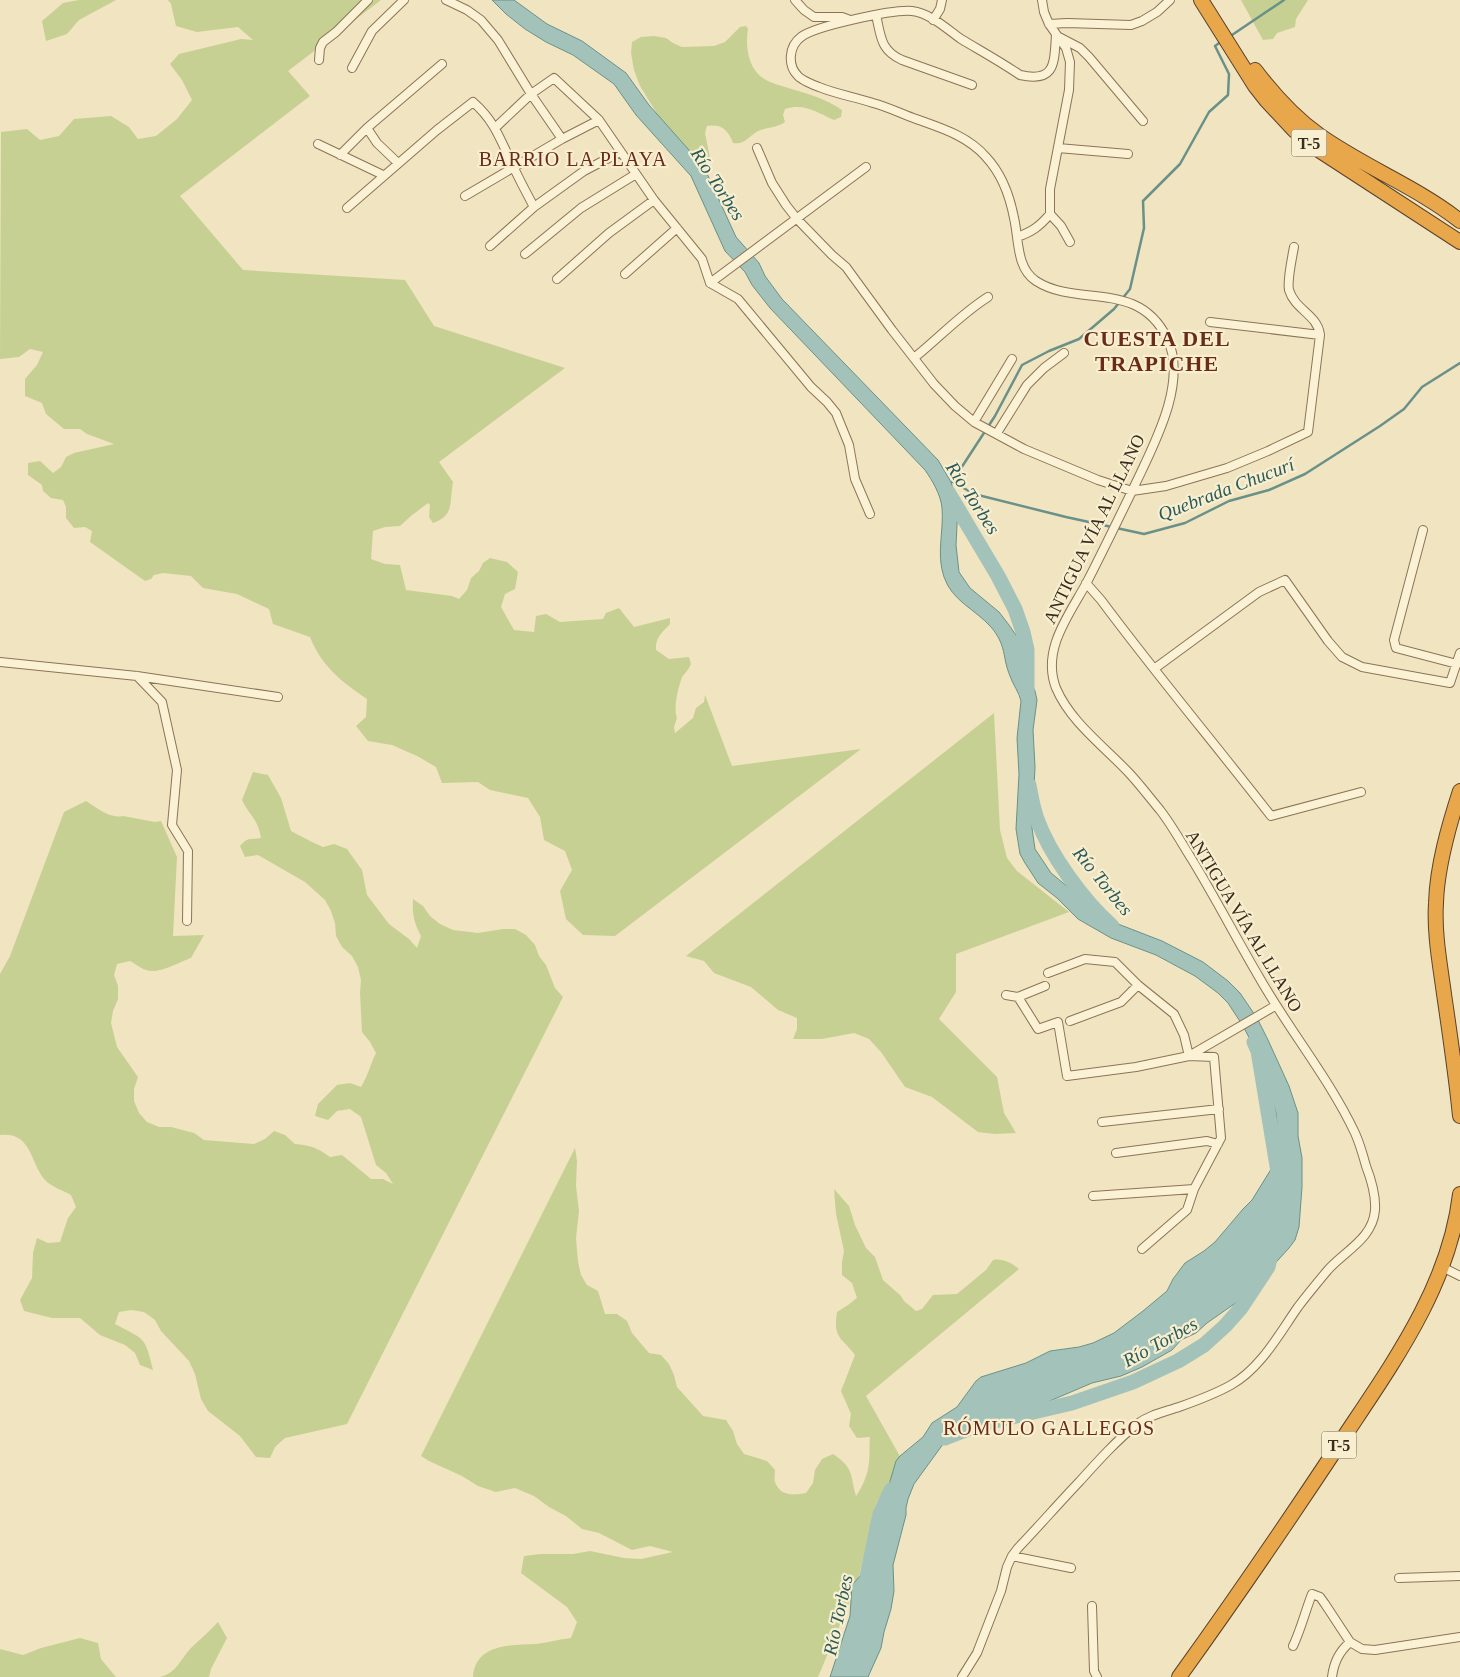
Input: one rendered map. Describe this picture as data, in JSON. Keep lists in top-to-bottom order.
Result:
{
  "streets": {
    "highway": ["T-5"],
    "street": ["ANTIGUA VÍA AL LLANO"]
  },
  "districts": ["BARRIO LA PLAYA", "CUESTA DEL TRAPICHE", "RÓMULO GALLEGOS"],
  "water": ["Río Torbes", "Quebrada Chucurí"]
}
